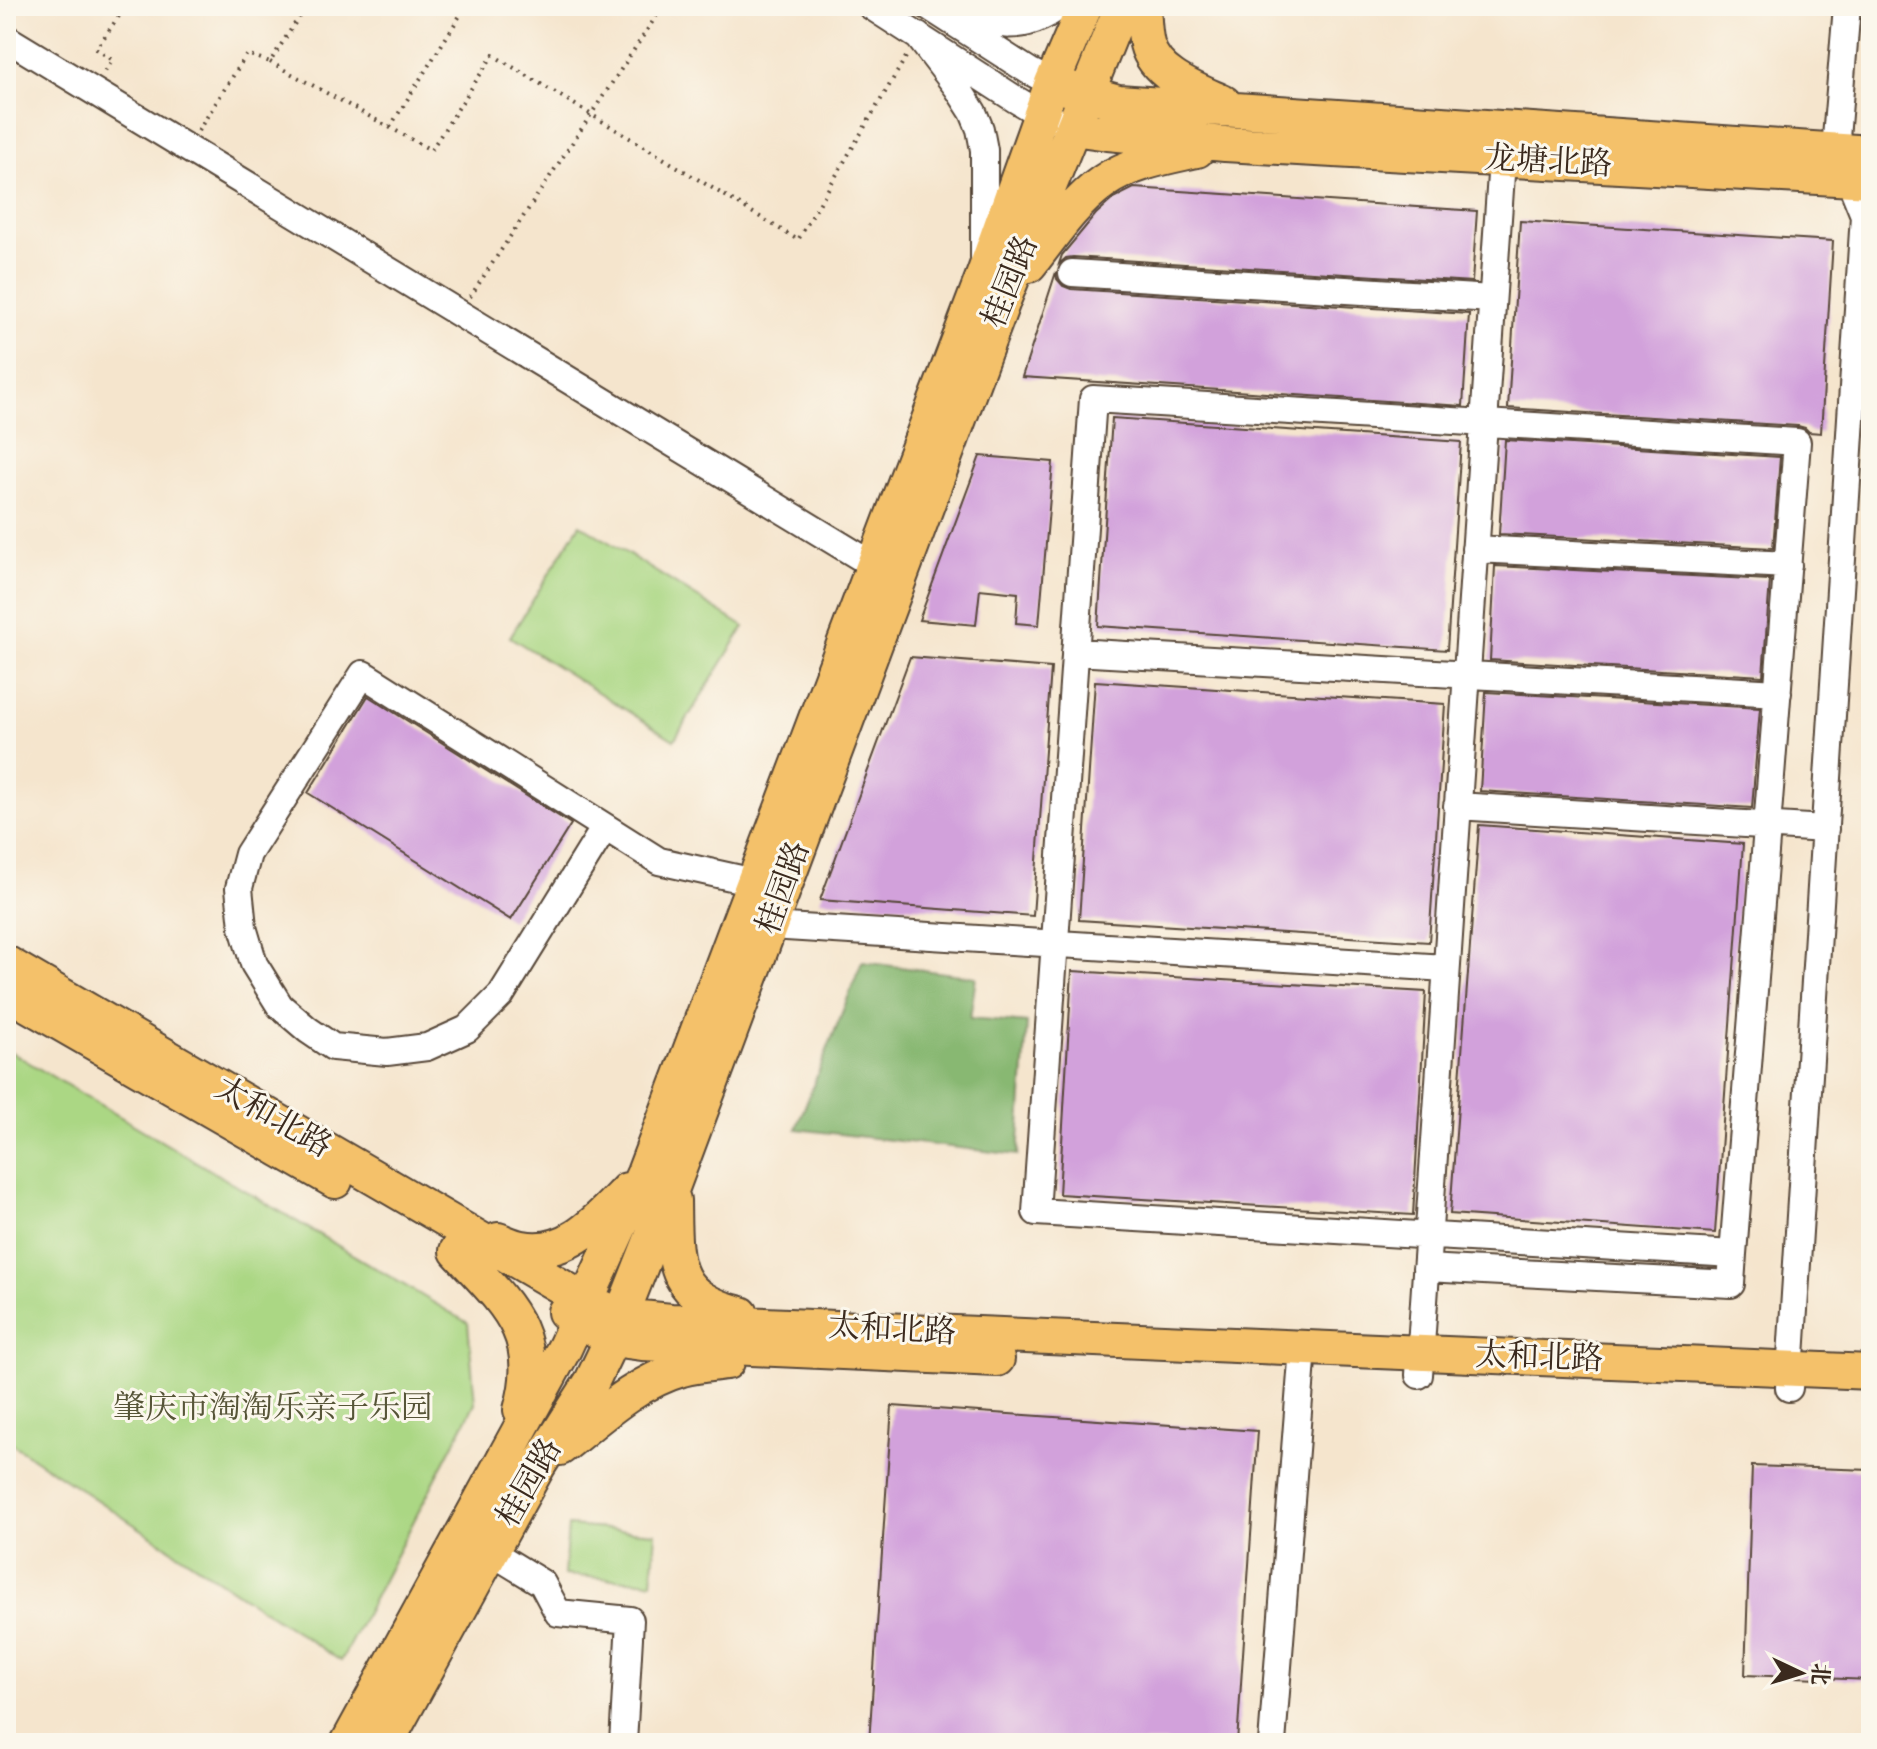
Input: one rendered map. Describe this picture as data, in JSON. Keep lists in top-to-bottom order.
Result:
{
  "streets": {
    "main road": ["龙塘北路", "桂园路", "太和北路"]
  },
  "crossings": [
    ["龙塘北路", "桂园路"],
    ["桂园路", "太和北路"]
  ],
  "parks": ["肇庆市淘淘乐亲子乐园"],
  "north": "right"
}
